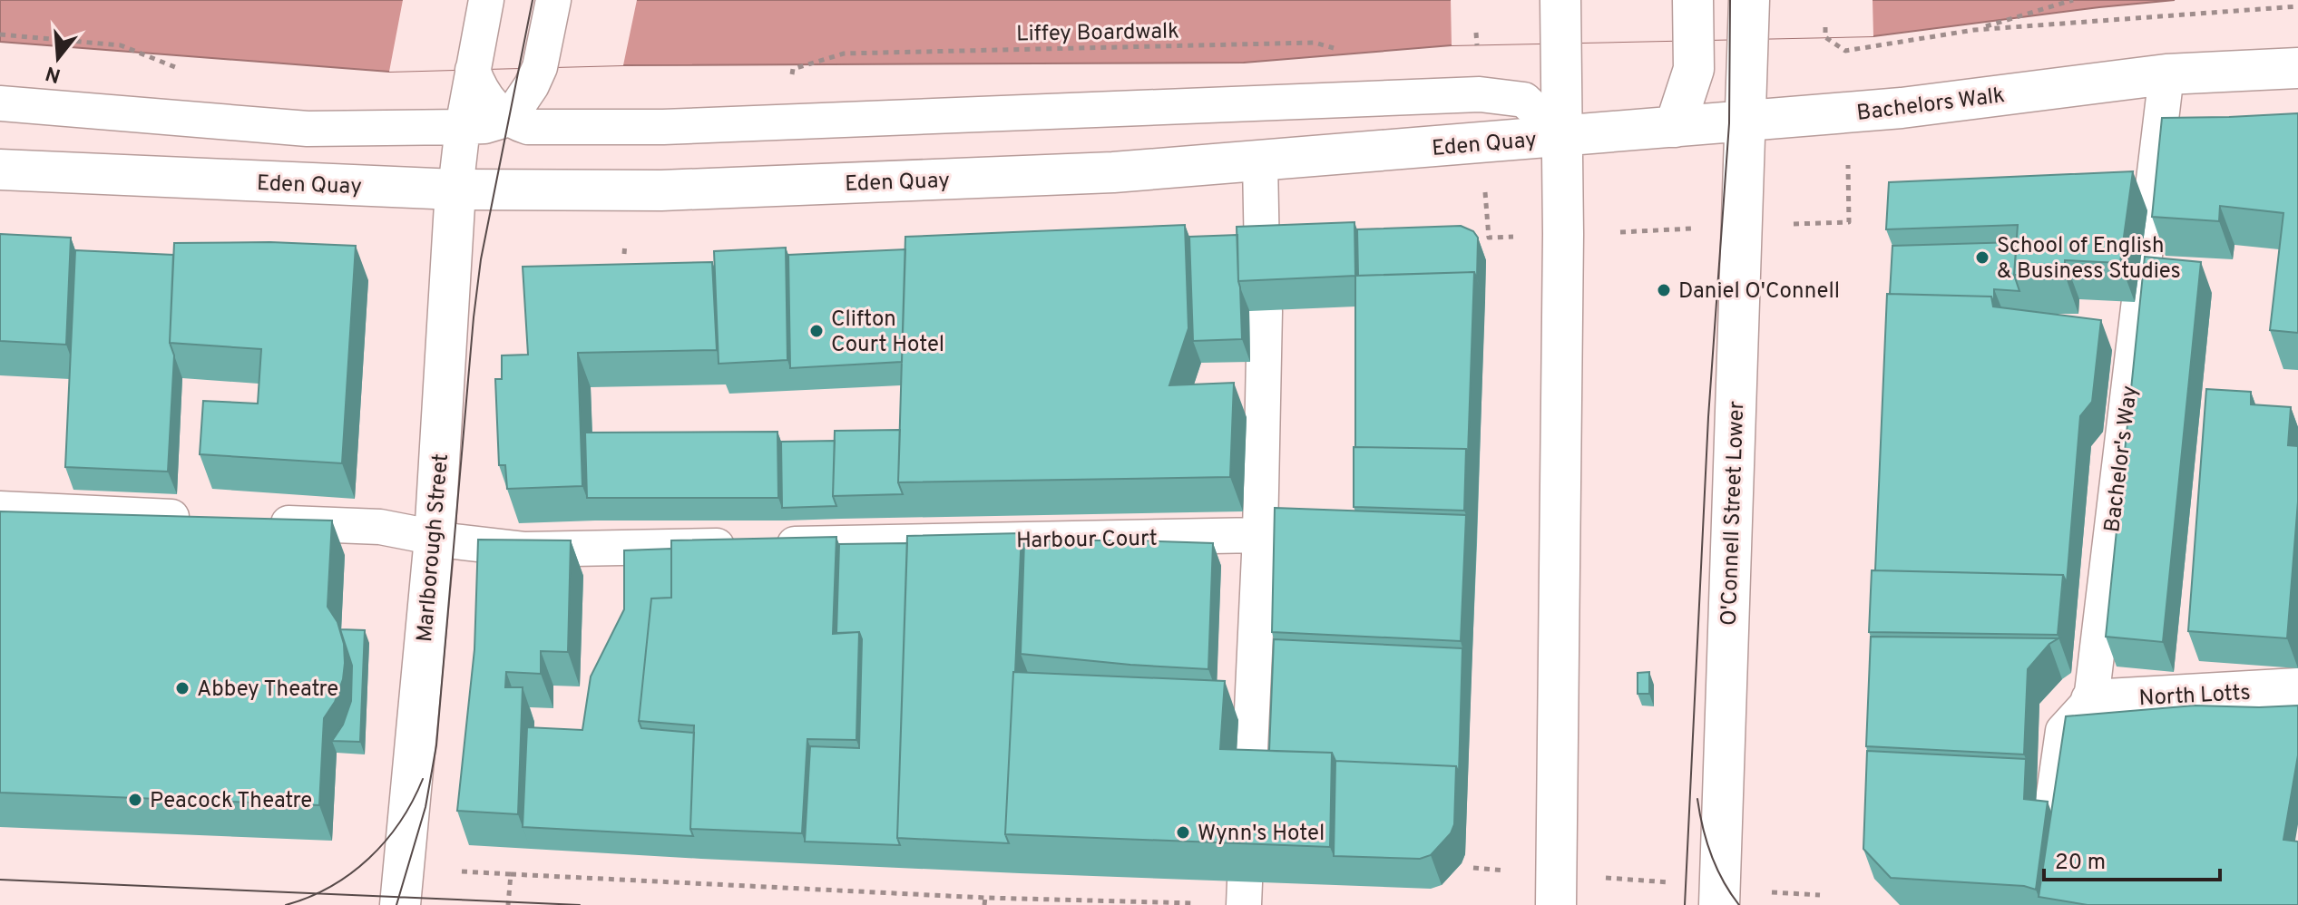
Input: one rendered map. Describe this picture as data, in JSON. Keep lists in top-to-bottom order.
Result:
{
  "streets": {
    "main road": [
      "Bachelors Walk",
      "Eden Quay",
      "O'Connell Street Lower",
      "Marlborough Street",
      "North Lotts"
    ],
    "lane": ["Bachelor's Way", "Harbour Court"],
    "path": ["Liffey Boardwalk"]
  },
  "crossings": [
    ["Bachelors Walk", "Eden Quay"],
    ["Bachelors Walk", "Bachelor's Way"],
    ["Bachelors Walk", "O'Connell Street Lower"],
    ["Eden Quay", "Marlborough Street"],
    ["Bachelor's Way", "North Lotts"],
    ["Harbour Court", "Marlborough Street"]
  ],
  "places": [
    "School of English & Business Studies",
    "Daniel O'Connell",
    "Clifton Court Hotel",
    "Abbey Theatre",
    "Peacock Theatre",
    "Wynn's Hotel"
  ],
  "scale_bar": "20 m",
  "north": "bottom"
}
